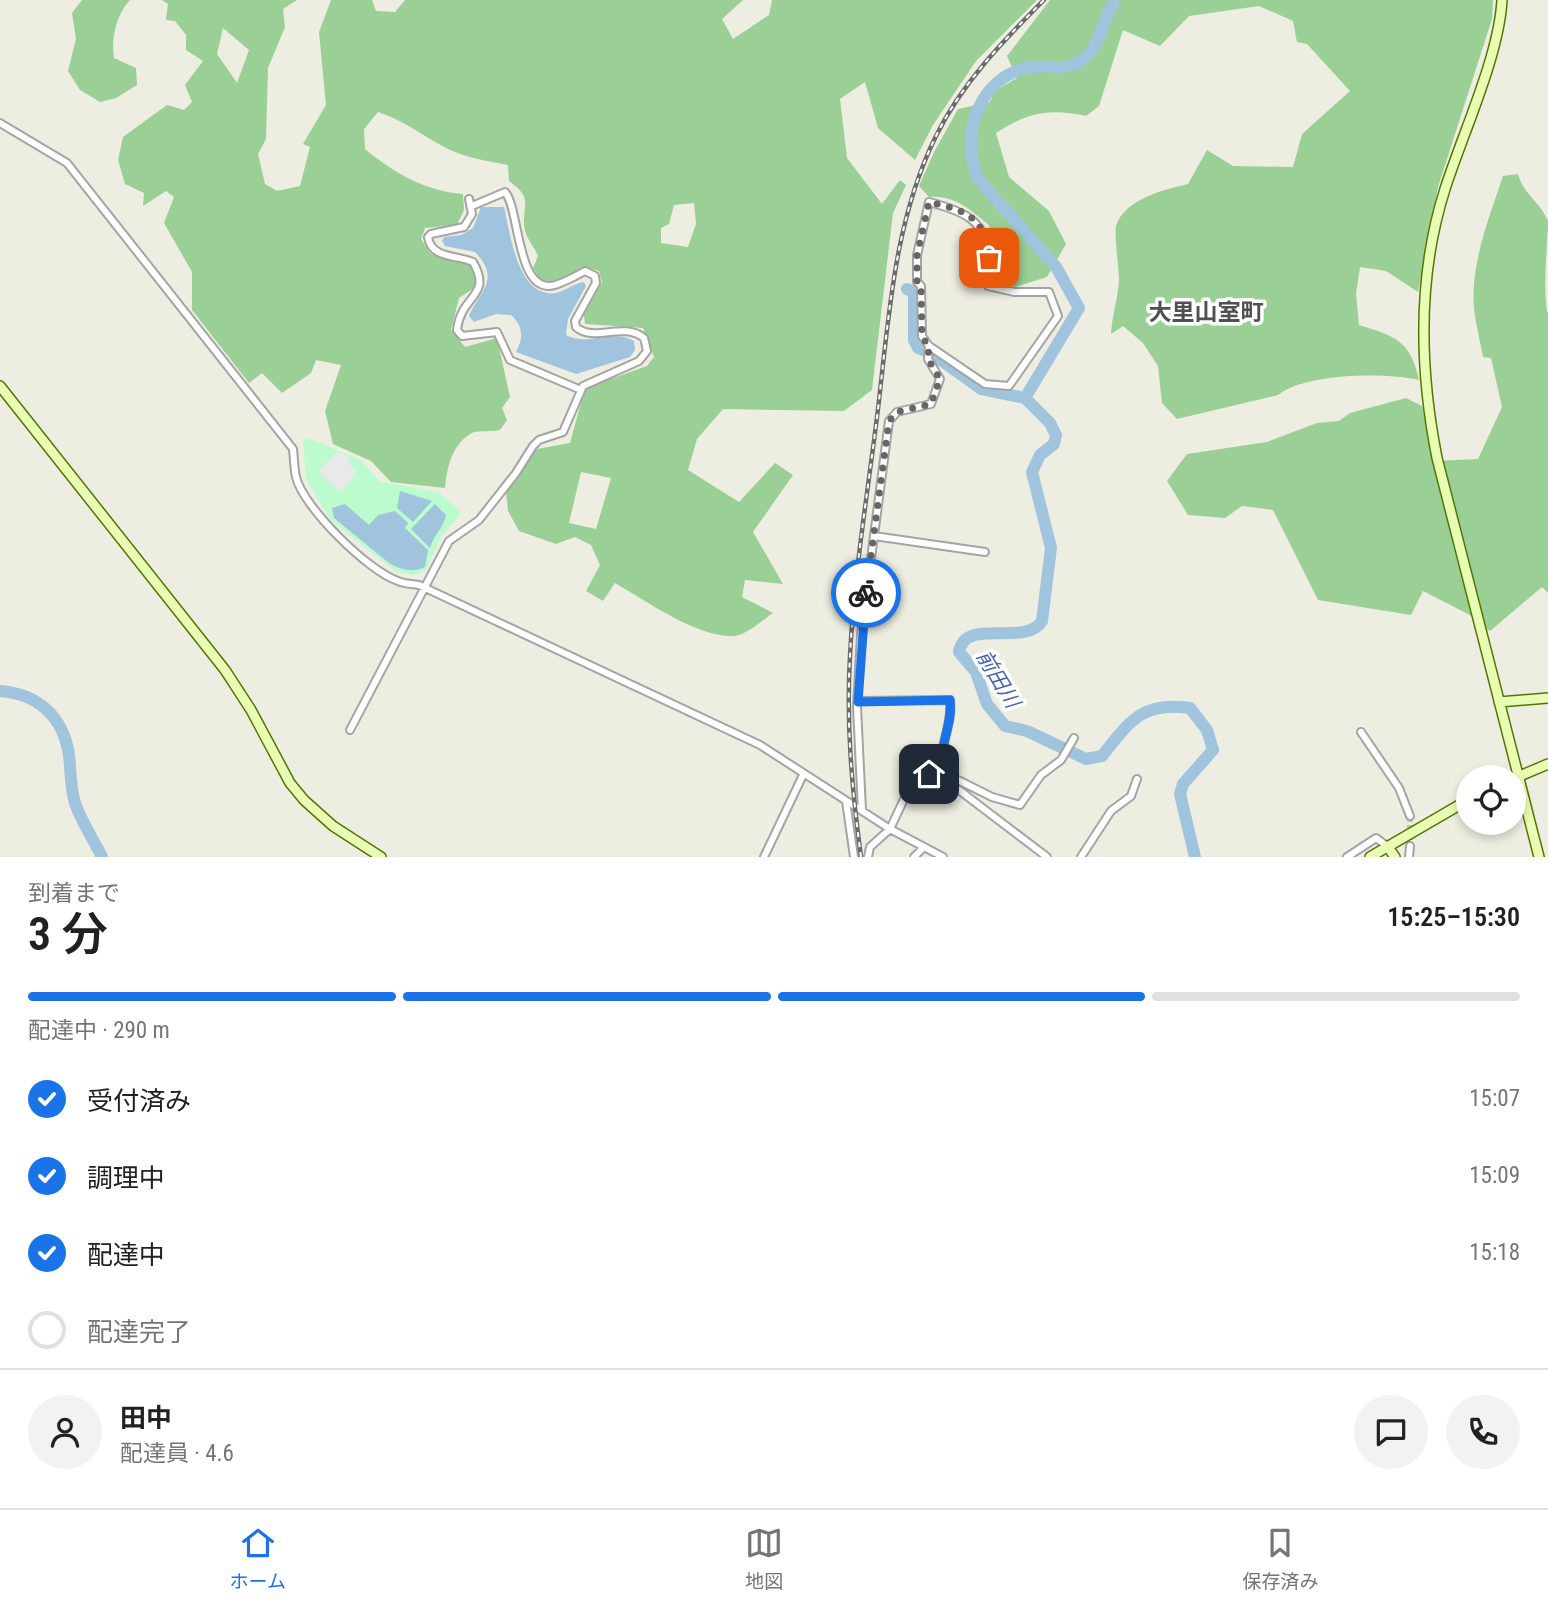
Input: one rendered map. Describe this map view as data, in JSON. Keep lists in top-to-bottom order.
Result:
{
  "districts": ["大里山室町"],
  "water": ["前田川"],
  "page": {
    "heading": ["3 分", "到着まで", "15:25–15:30"],
    "panel": ["田中", "配達員 · 4.6"],
    "bar": "配達中 · 290 m",
    "list": [
      ["受付済み", "15:07"],
      ["調理中", "15:09"],
      ["配達中", "15:18"],
      "配達完了"
    ],
    "tabs": ["ホーム", "地図", "保存済み"]
  }
}
